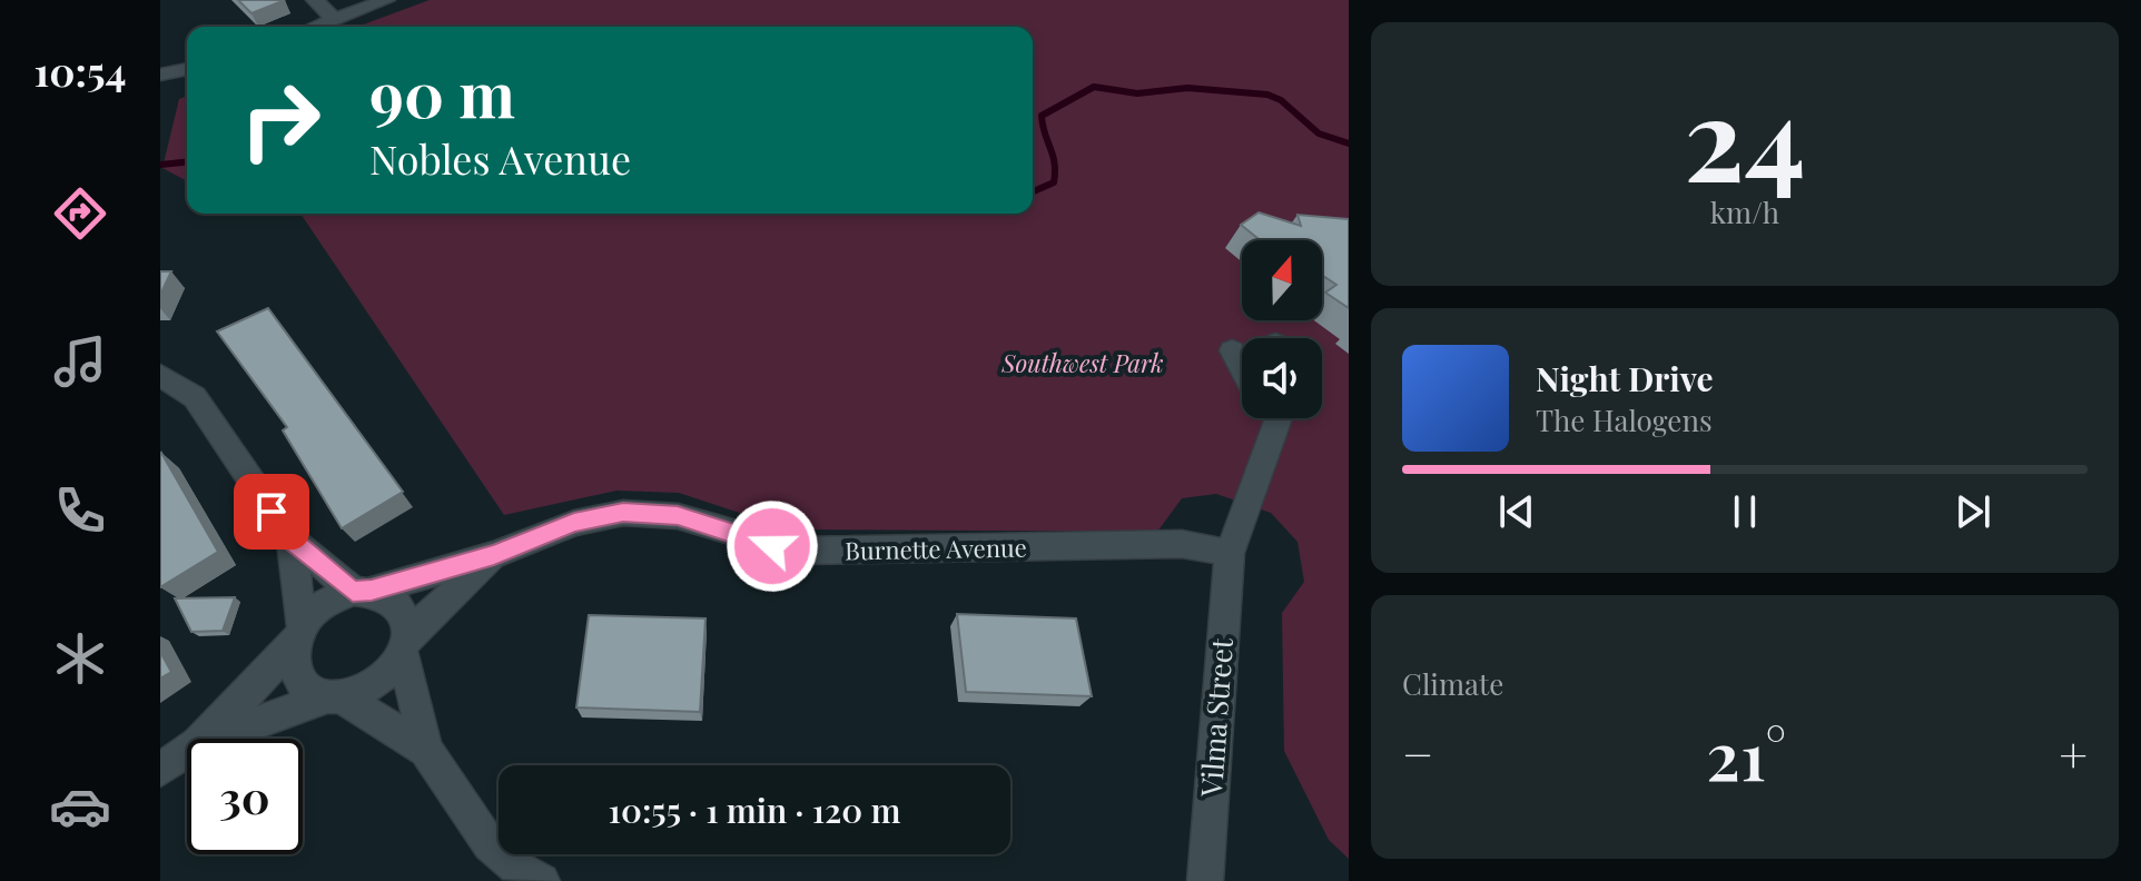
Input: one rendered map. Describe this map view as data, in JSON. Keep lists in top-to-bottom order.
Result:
{
  "streets": {
    "street": ["Burnette Avenue", "Vilma Street"]
  },
  "crossings": [
    ["Burnette Avenue", "Vilma Street"]
  ],
  "parks": ["Southwest Park"],
  "north": "top",
  "page": {
    "tabs": "10:54",
    "tile": [
      ["24", "km/h"],
      "Climate"
    ],
    "turn": ["90 m", "Nobles Avenue"],
    "song": ["Night Drive", "The Halogens"],
    "heat": ["−", "21°", "+"],
    "limit": "30",
    "trip": "10:55 · 1 min · 120 m"
  }
}
